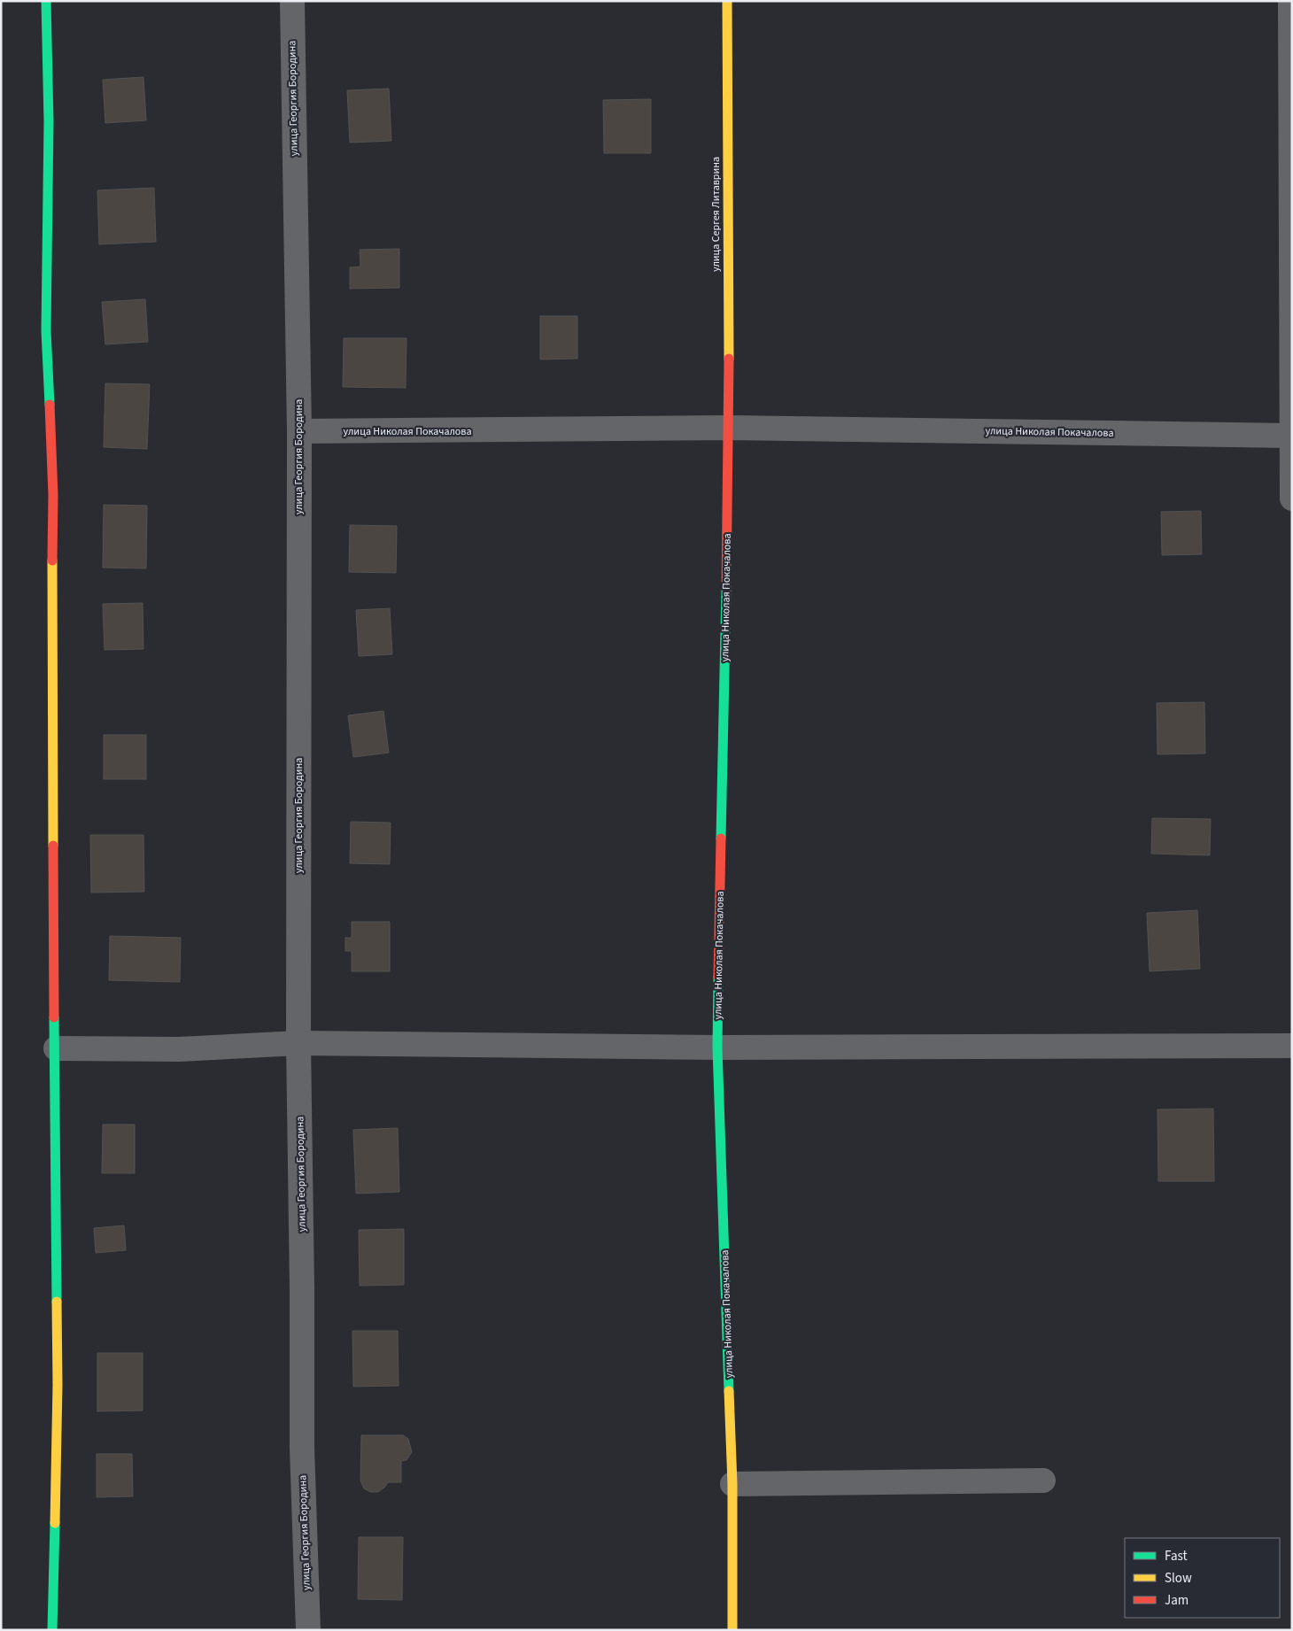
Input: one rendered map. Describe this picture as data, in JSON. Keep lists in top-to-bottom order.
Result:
{
  "streets": {
    "street": ["улица Георгия Бородина", "улица Сергея Литаврина", "улица Николая Покачалова"]
  },
  "crossings": [
    ["улица Георгия Бородина", "улица Николая Покачалова"],
    ["улица Сергея Литаврина", "улица Николая Покачалова"]
  ],
  "legend": ["Fast", "Slow", "Jam"]
}
